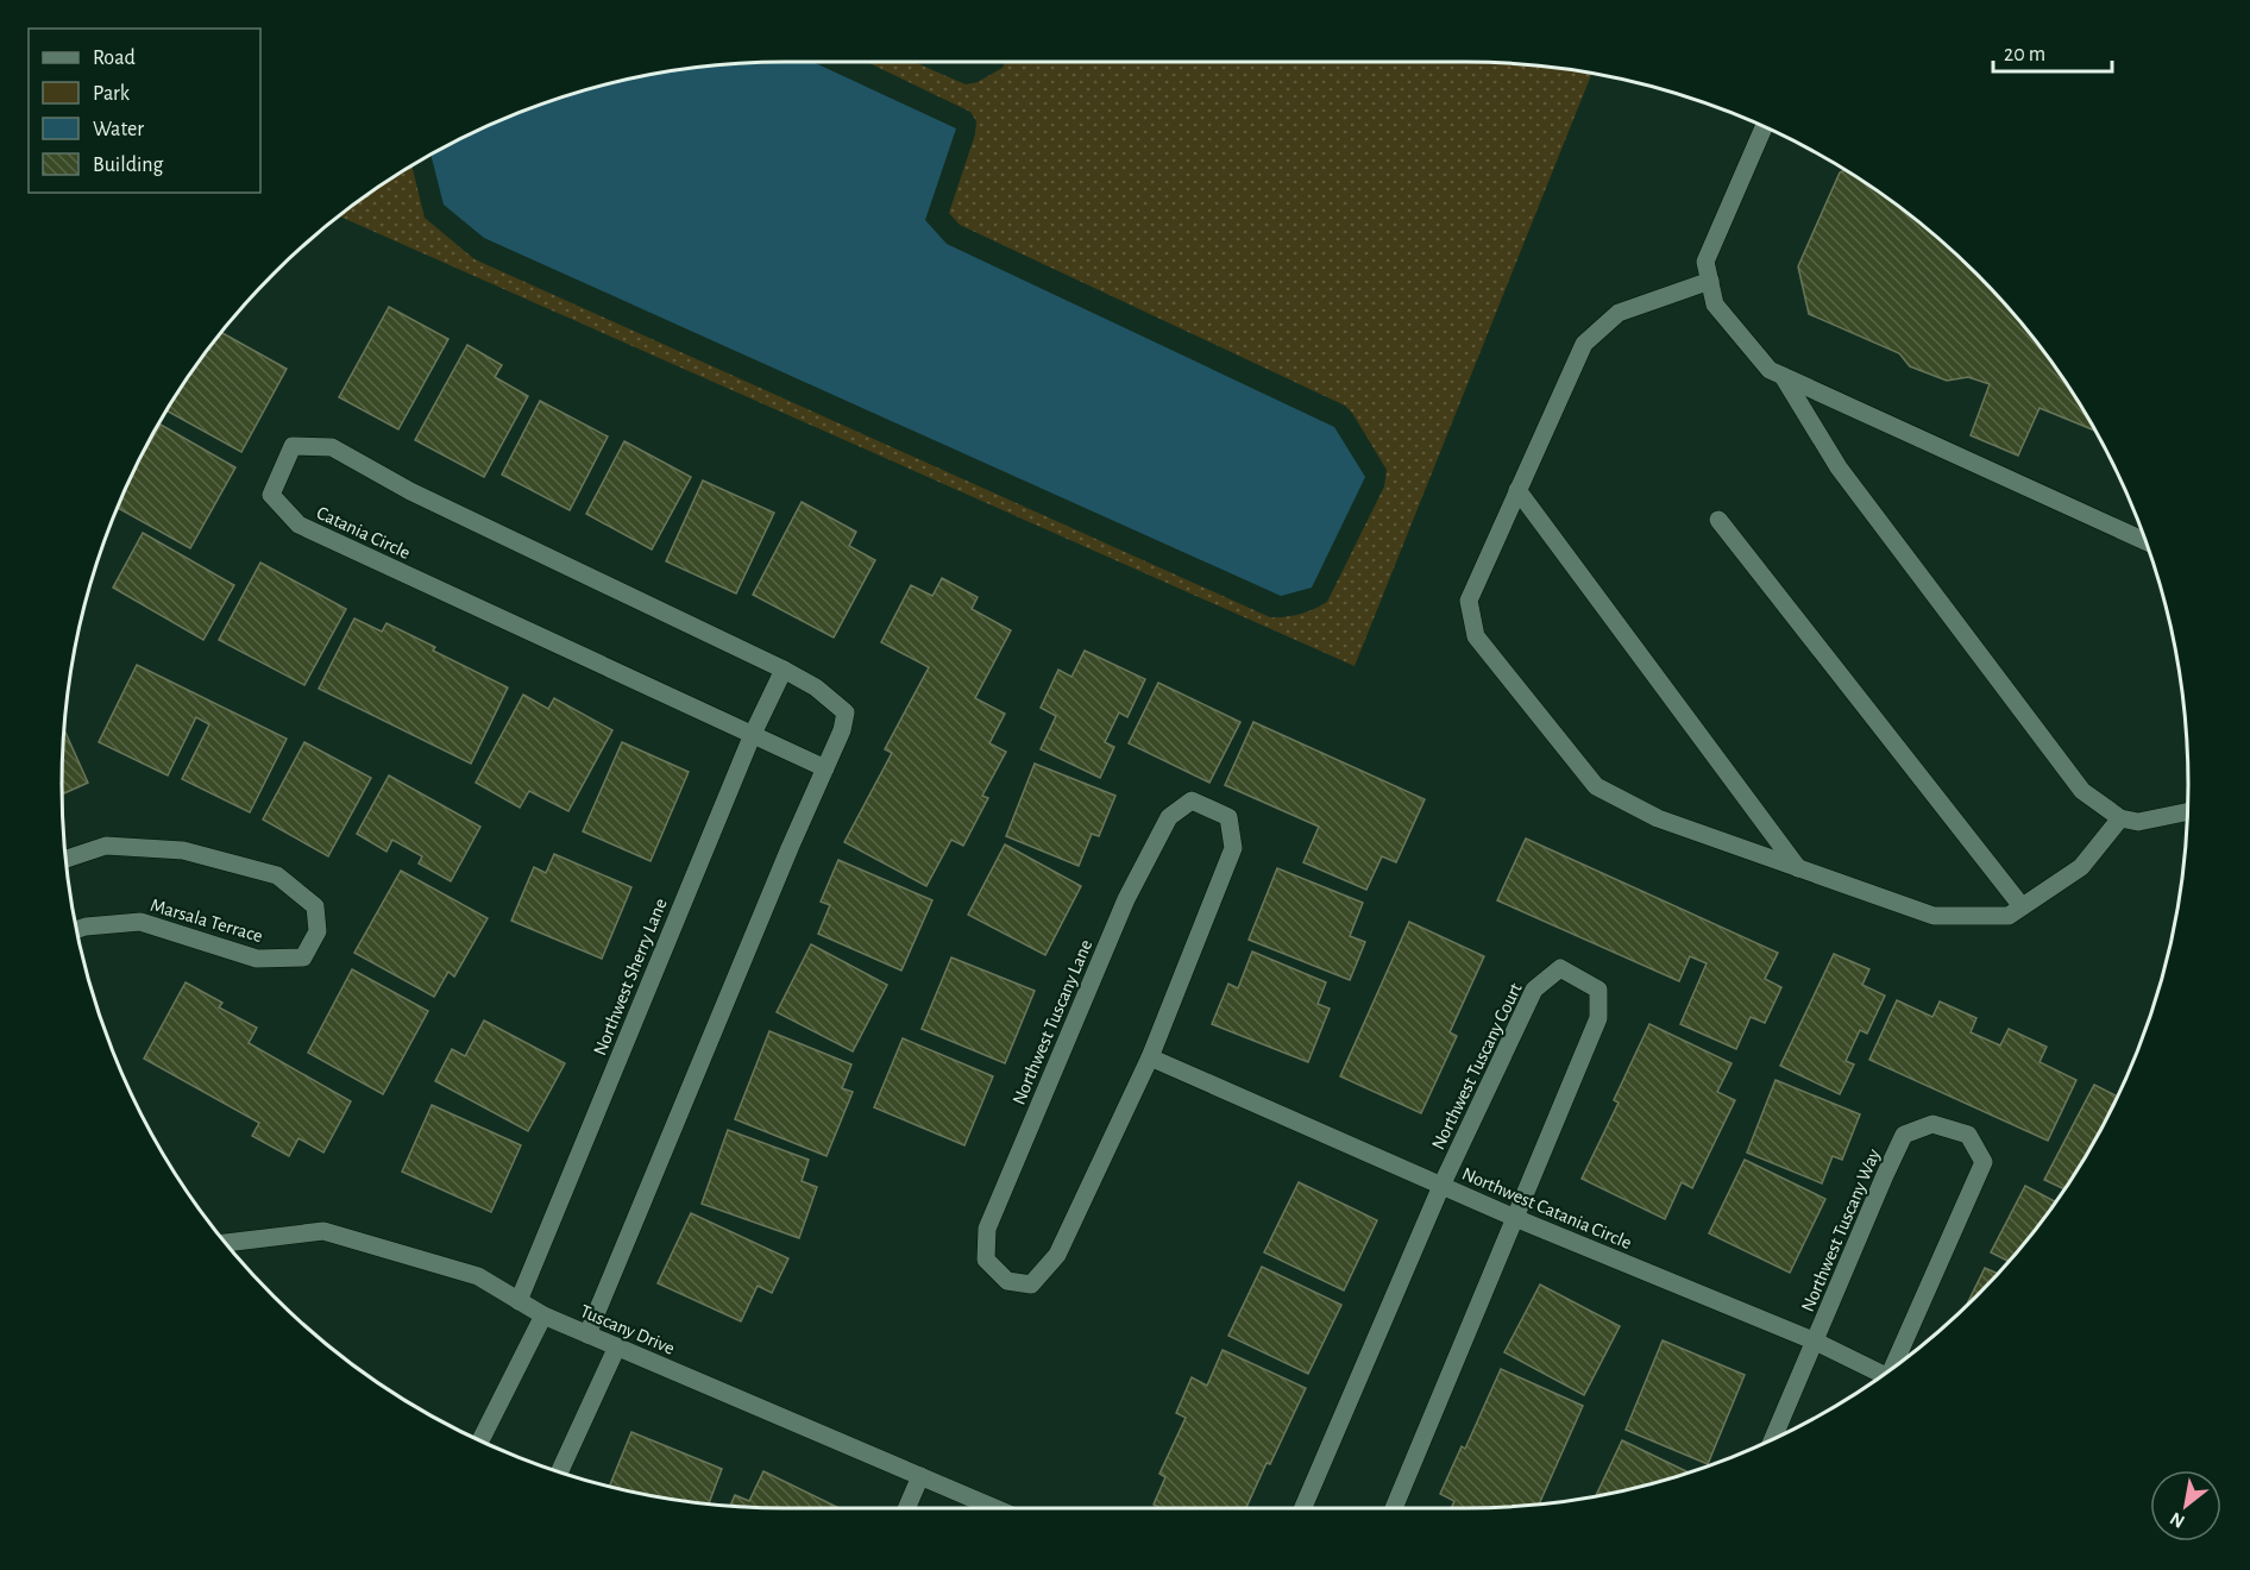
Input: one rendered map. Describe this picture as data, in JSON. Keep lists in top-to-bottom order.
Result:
{
  "streets": {
    "street": [
      "Catania Circle",
      "Marsala Terrace",
      "Northwest Sherry Lane",
      "Northwest Tuscany Lane",
      "Northwest Tuscany Court",
      "Northwest Catania Circle",
      "Northwest Tuscany Way",
      "Tuscany Drive"
    ]
  },
  "crossings": [
    ["Catania Circle", "Northwest Sherry Lane"],
    ["Northwest Sherry Lane", "Tuscany Drive"],
    ["Northwest Tuscany Lane", "Northwest Catania Circle"],
    ["Northwest Tuscany Court", "Northwest Catania Circle"],
    ["Northwest Catania Circle", "Northwest Tuscany Way"]
  ],
  "legend": [
    "Road",
    "Park",
    "Water",
    "Building"
  ],
  "scale_bar": "20 m",
  "north": "bottom left"
}
